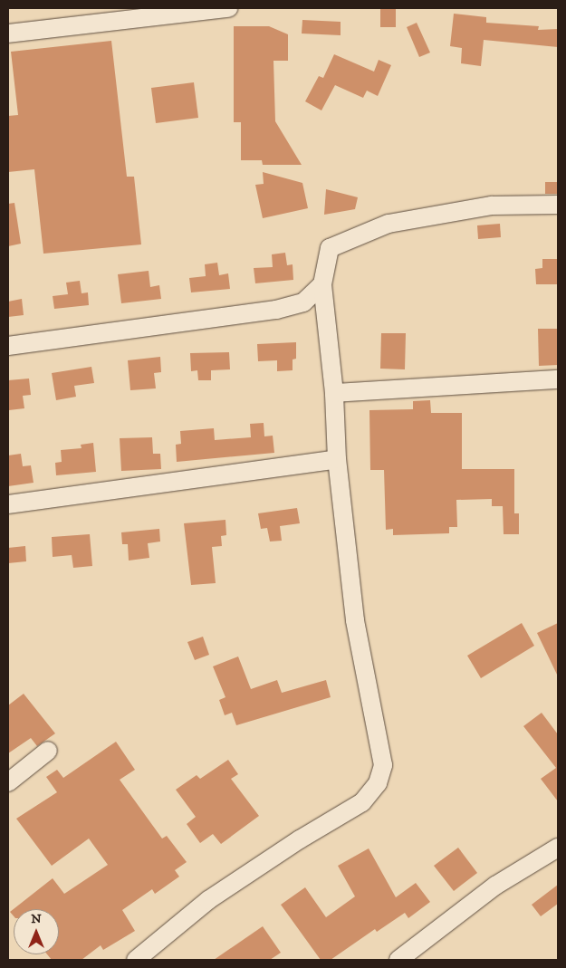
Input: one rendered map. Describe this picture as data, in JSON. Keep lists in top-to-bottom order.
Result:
{
  "north": "top"
}
